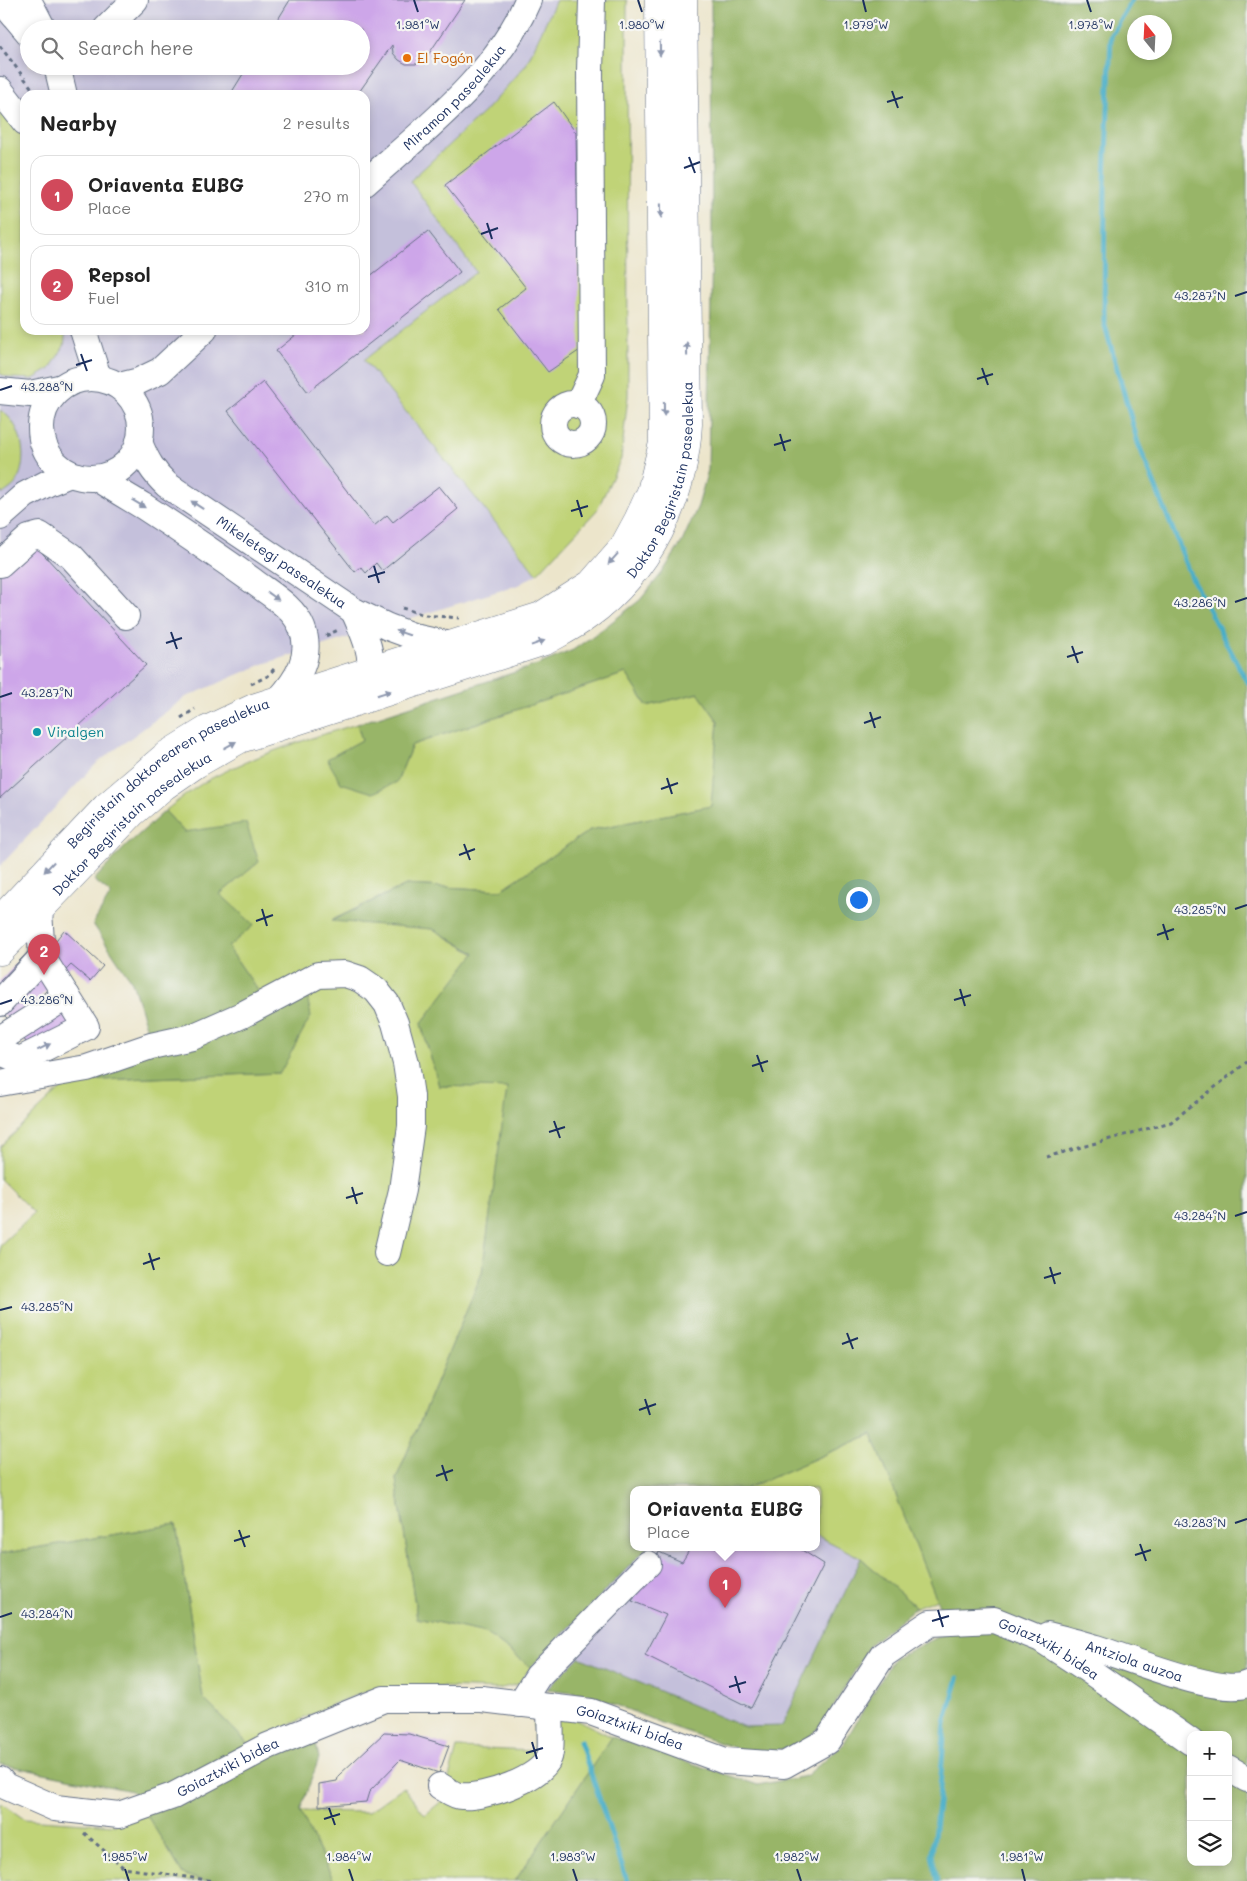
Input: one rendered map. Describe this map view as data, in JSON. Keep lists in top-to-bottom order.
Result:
{
  "streets": {
    "main road": ["Doktor Begiristain pasealekua", "Begiristain doktorearen pasealekua"],
    "street": [
      "Miramon pasealekua",
      "Mikeletegi pasealekua",
      "Goiaztxiki bidea",
      "Antziola auzoa"
    ]
  },
  "crossings": [
    ["Doktor Begiristain pasealekua", "Mikeletegi pasealekua"],
    ["Doktor Begiristain pasealekua", "Begiristain doktorearen pasealekua"],
    ["Goiaztxiki bidea", "Antziola auzoa"]
  ],
  "one_way": ["Mikeletegi pasealekua", "Begiristain doktorearen pasealekua"],
  "places": ["El Fogón", "Viralgen"],
  "north": "top",
  "page": {
    "search": "Search here",
    "heading": ["Nearby", "2 results"],
    "list": [
      {
        "mark": "1",
        "name": "Oriaventa EUBG",
        "note": "Place",
        "value": "270 m"
      },
      {
        "mark": "2",
        "name": "Repsol",
        "note": "Fuel",
        "value": "310 m"
      }
    ],
    "pins": ["2", "1"],
    "popup": ["Oriaventa EUBG", "Place"],
    "map_buttons": ["+", "−"]
  },
  "coordinates": [
    "1.981°W",
    "1.980°W",
    "1.979°W",
    "1.978°W",
    "43.287°N",
    "43.288°N",
    "43.286°N",
    "43.285°N",
    "43.284°N",
    "43.283°N",
    "1.985°W",
    "1.984°W",
    "1.983°W",
    "1.982°W"
  ]
}
